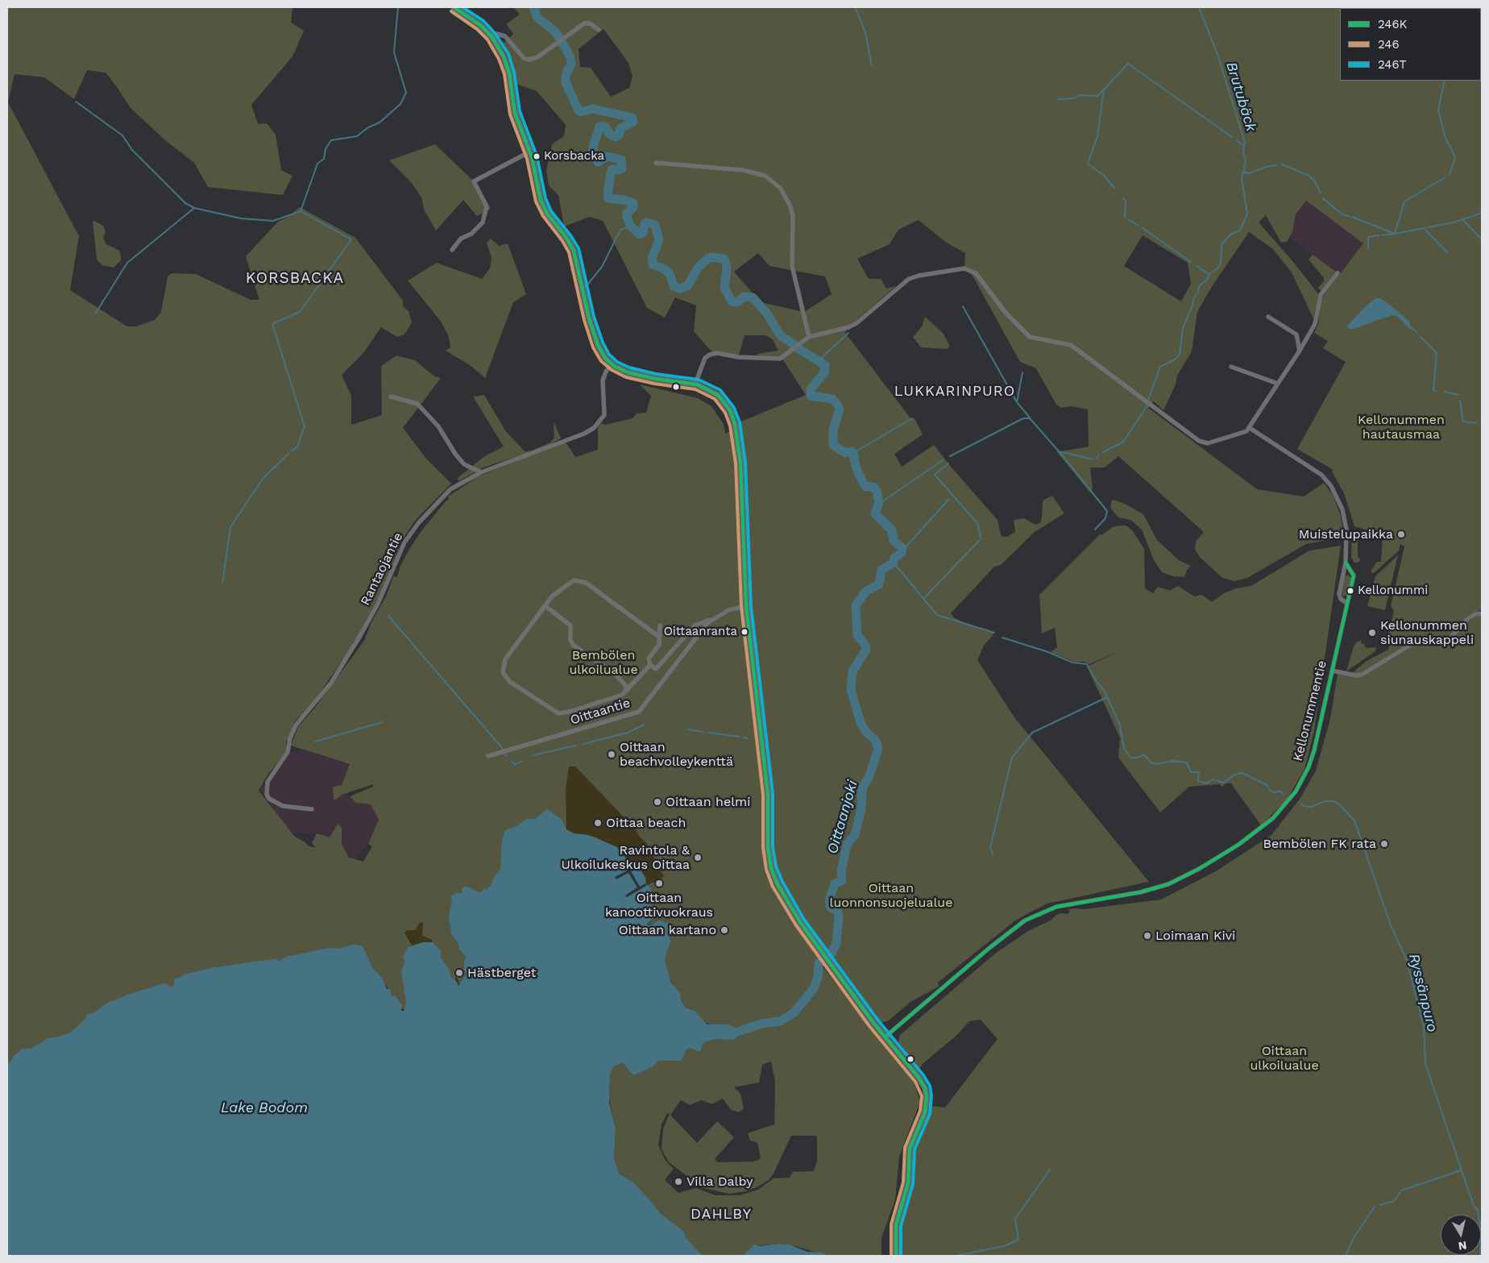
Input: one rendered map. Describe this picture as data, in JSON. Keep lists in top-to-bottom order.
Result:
{
  "streets": {
    "street": ["Rantaojantie", "Kellonummentie", "Oittaantie"]
  },
  "districts": ["KORSBACKA", "LUKKARINPURO", "DAHLBY"],
  "water": [
    "Brutubäck",
    "Oittaanjoki",
    "Ryssänpuro",
    "Lake Bodom"
  ],
  "parks": [
    "Kellonummen hautausmaa",
    "Bembölen ulkoilualue",
    "Oittaan luonnonsuojelualue",
    "Oittaan ulkoilualue"
  ],
  "places": [
    "Korsbacka",
    "Muistelupaikka",
    "Kellonummi",
    "Oittaanranta",
    "Kellonummen siunauskappeli",
    "Oittaan beachvolleykenttä",
    "Oittaan helmi",
    "Oittaa beach",
    "Bembölen FK rata",
    "Ravintola & Ulkoilukeskus Oittaa",
    "Oittaan kanoottivuokraus",
    "Oittaan kartano",
    "Loimaan Kivi",
    "Hästberget",
    "Villa Dalby"
  ],
  "lines": ["transit line 246K", "transit line 246T", "transit line 246"],
  "legend": ["246K", "246", "246T"],
  "north": "bottom"
}
